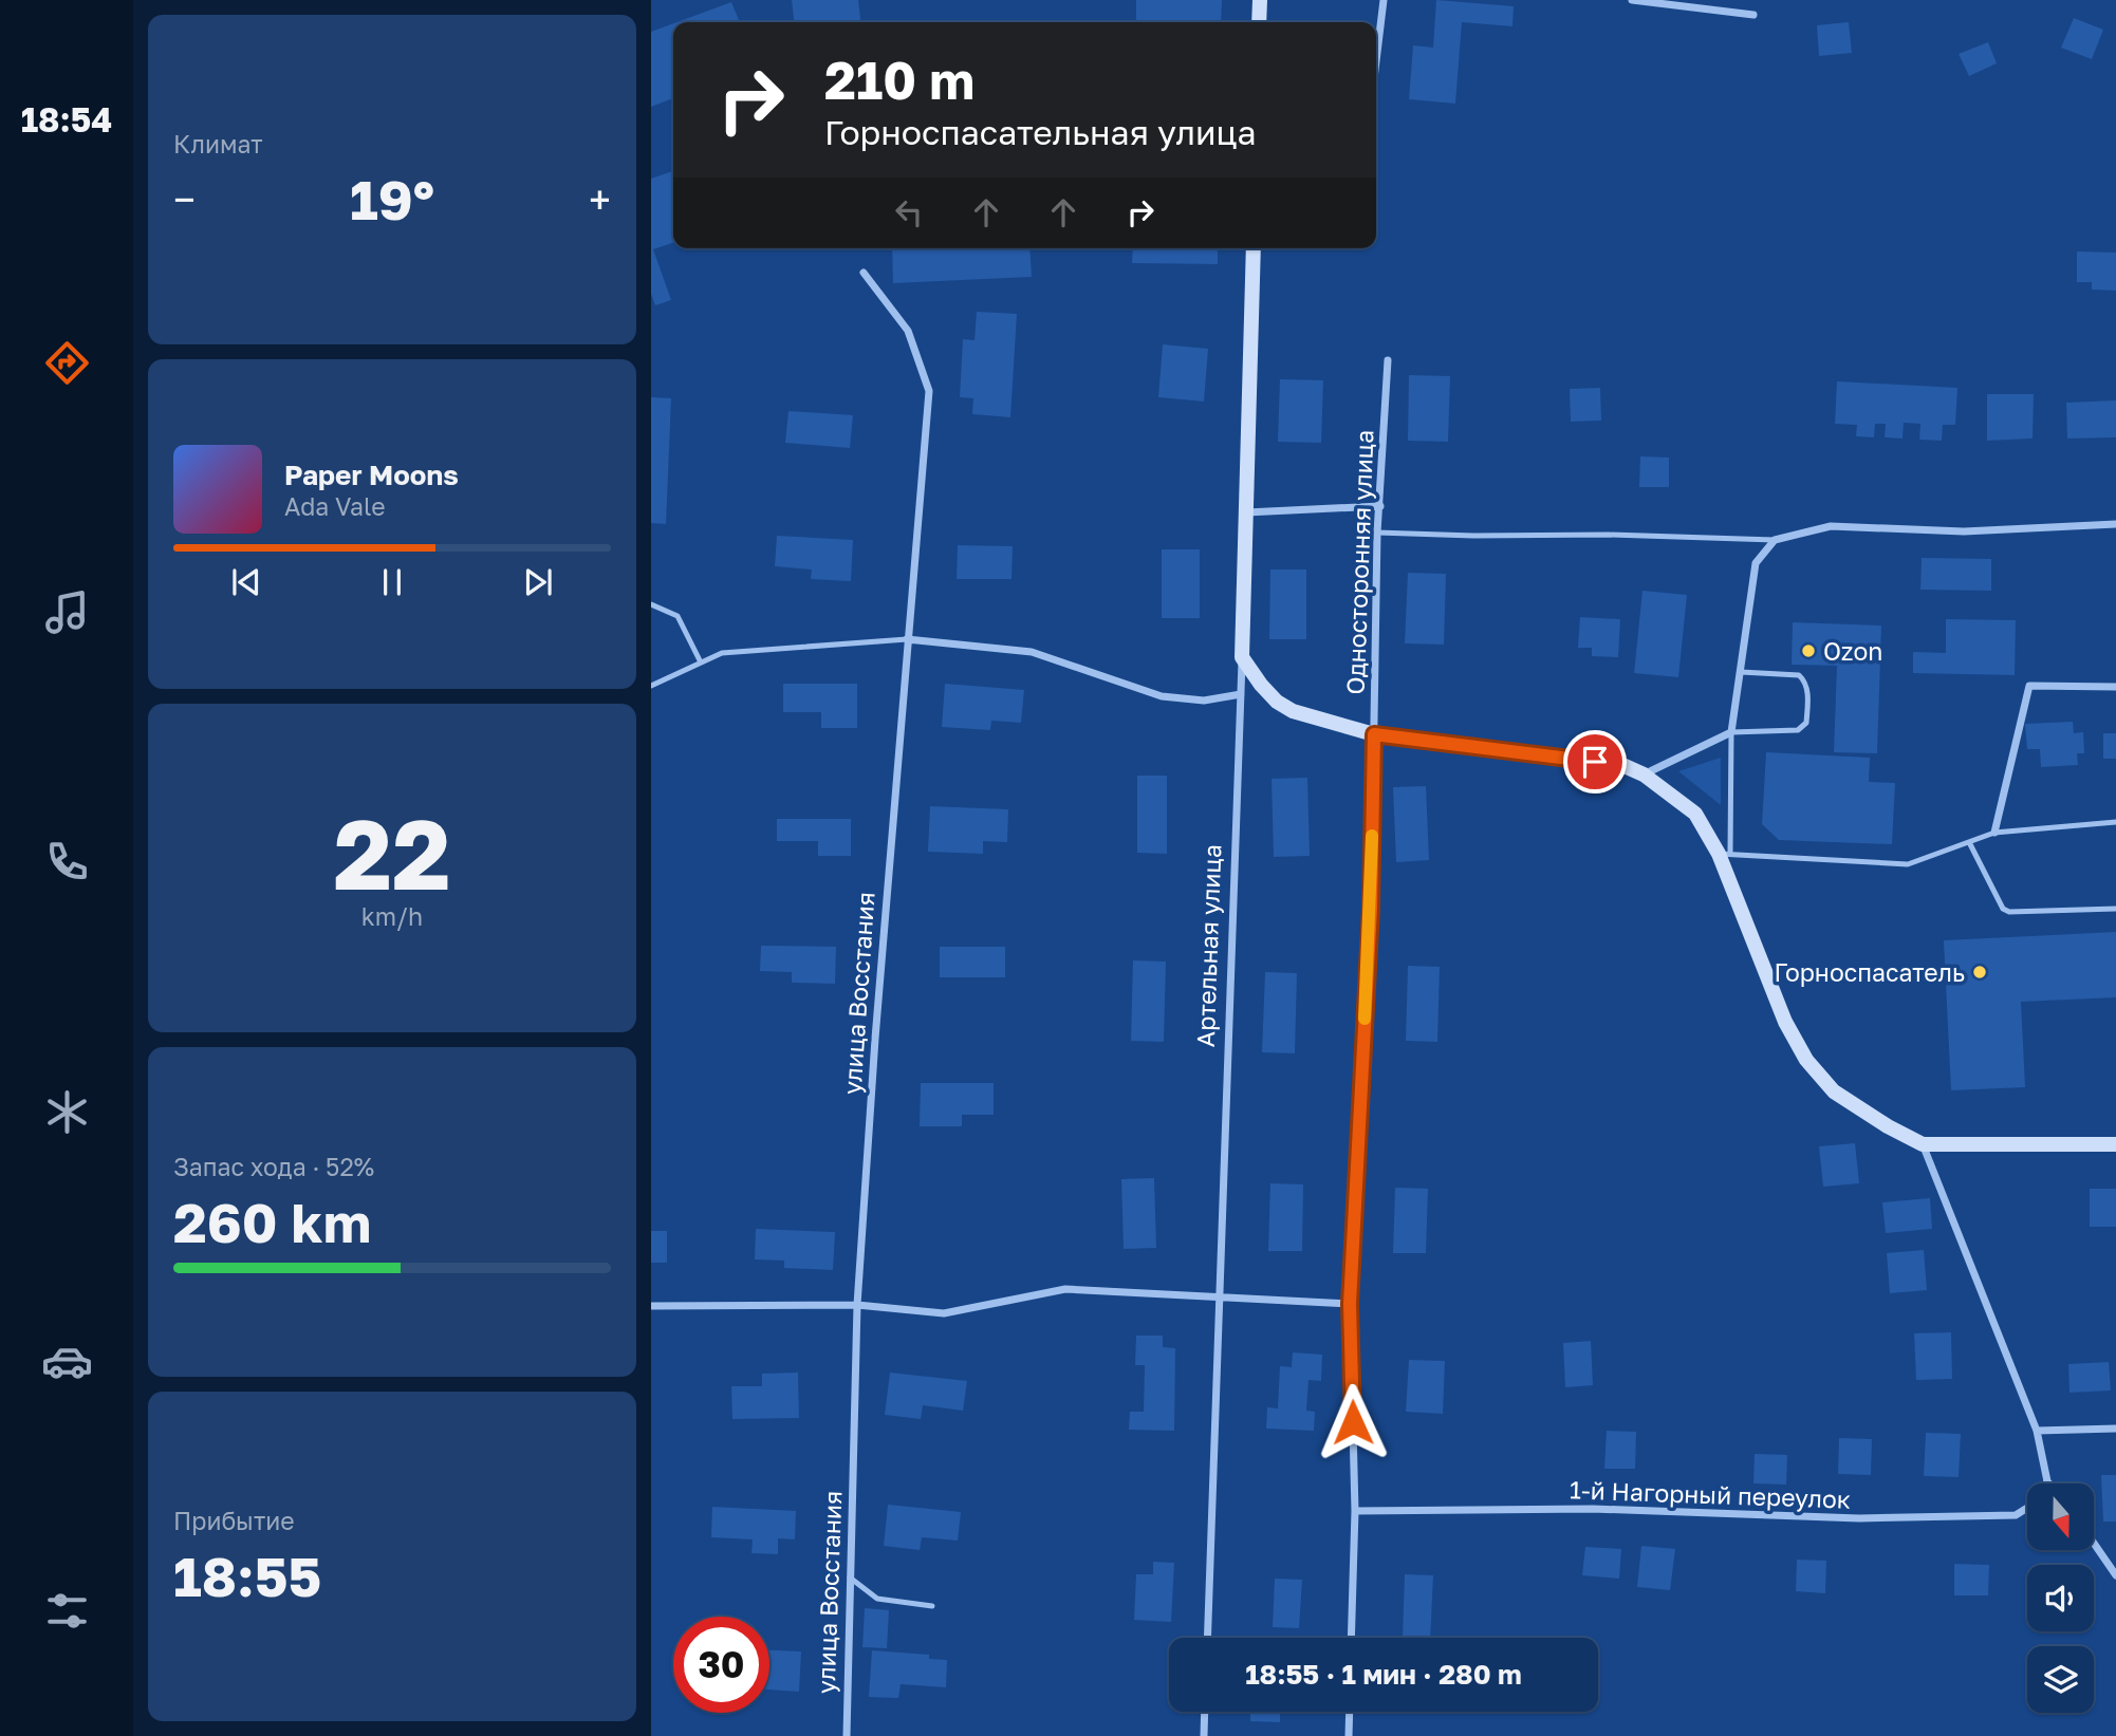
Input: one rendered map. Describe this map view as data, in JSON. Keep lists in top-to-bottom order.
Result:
{
  "streets": {
    "main road": ["Артельная улица"],
    "street": ["Односторонняя улица", "улица Восстания", "1-й Нагорный переулок"]
  },
  "crossings": [
    ["Односторонняя улица", "1-й Нагорный переулок"]
  ],
  "places": ["Ozon", "Горноспасатель"],
  "north": "bottom",
  "page": {
    "tabs": "18:54",
    "tile": [
      "Климат",
      ["22", "km/h"],
      ["Запас хода · 52%", "260 km"],
      ["Прибытие", "18:55"]
    ],
    "turn": ["210 m", "Горноспасательная улица"],
    "heat": ["−", "19°", "+"],
    "song": ["Paper Moons", "Ada Vale"],
    "limit": "30",
    "trip": "18:55 · 1 мин · 280 m"
  }
}
